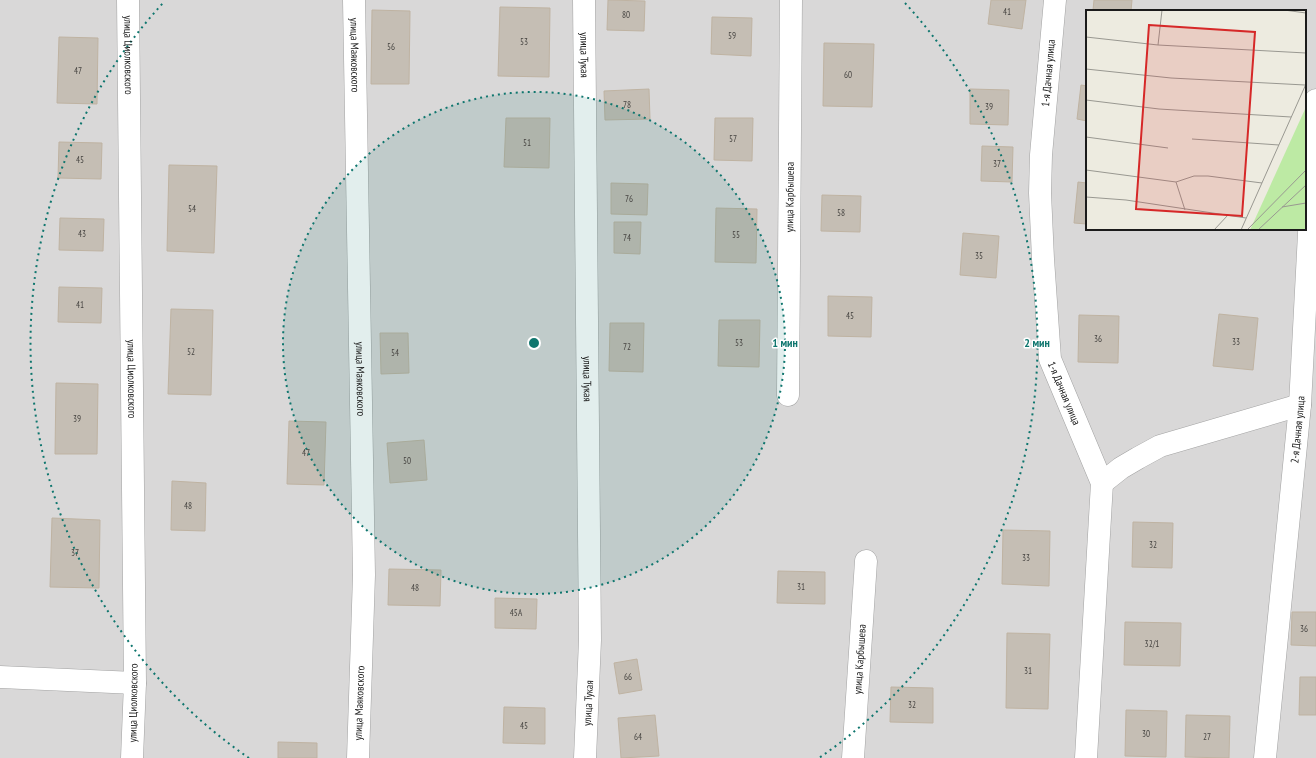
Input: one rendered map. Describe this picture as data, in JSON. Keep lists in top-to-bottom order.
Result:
{
  "streets": {
    "street": [
      "улица Циолковского",
      "улица Маяковского",
      "улица Тукая",
      "1-я Дачная улица",
      "улица Карбышева",
      "2-я Дачная улица"
    ]
  },
  "house_numbers": [
    "41",
    "80",
    "59",
    "53",
    "56",
    "47",
    "60",
    "78",
    "39",
    "57",
    "51",
    "45",
    "37",
    "76",
    "54",
    "58",
    "43",
    "55",
    "74",
    "35",
    "41",
    "45",
    "36",
    "33",
    "53",
    "72",
    "52",
    "54",
    "39",
    "47",
    "50",
    "48",
    "32",
    "37",
    "33",
    "31",
    "48",
    "45А",
    "36",
    "32/1",
    "31",
    "66",
    "32",
    "45",
    "30",
    "64",
    "27"
  ],
  "rings": ["1 мин", "2 мин"]
}
